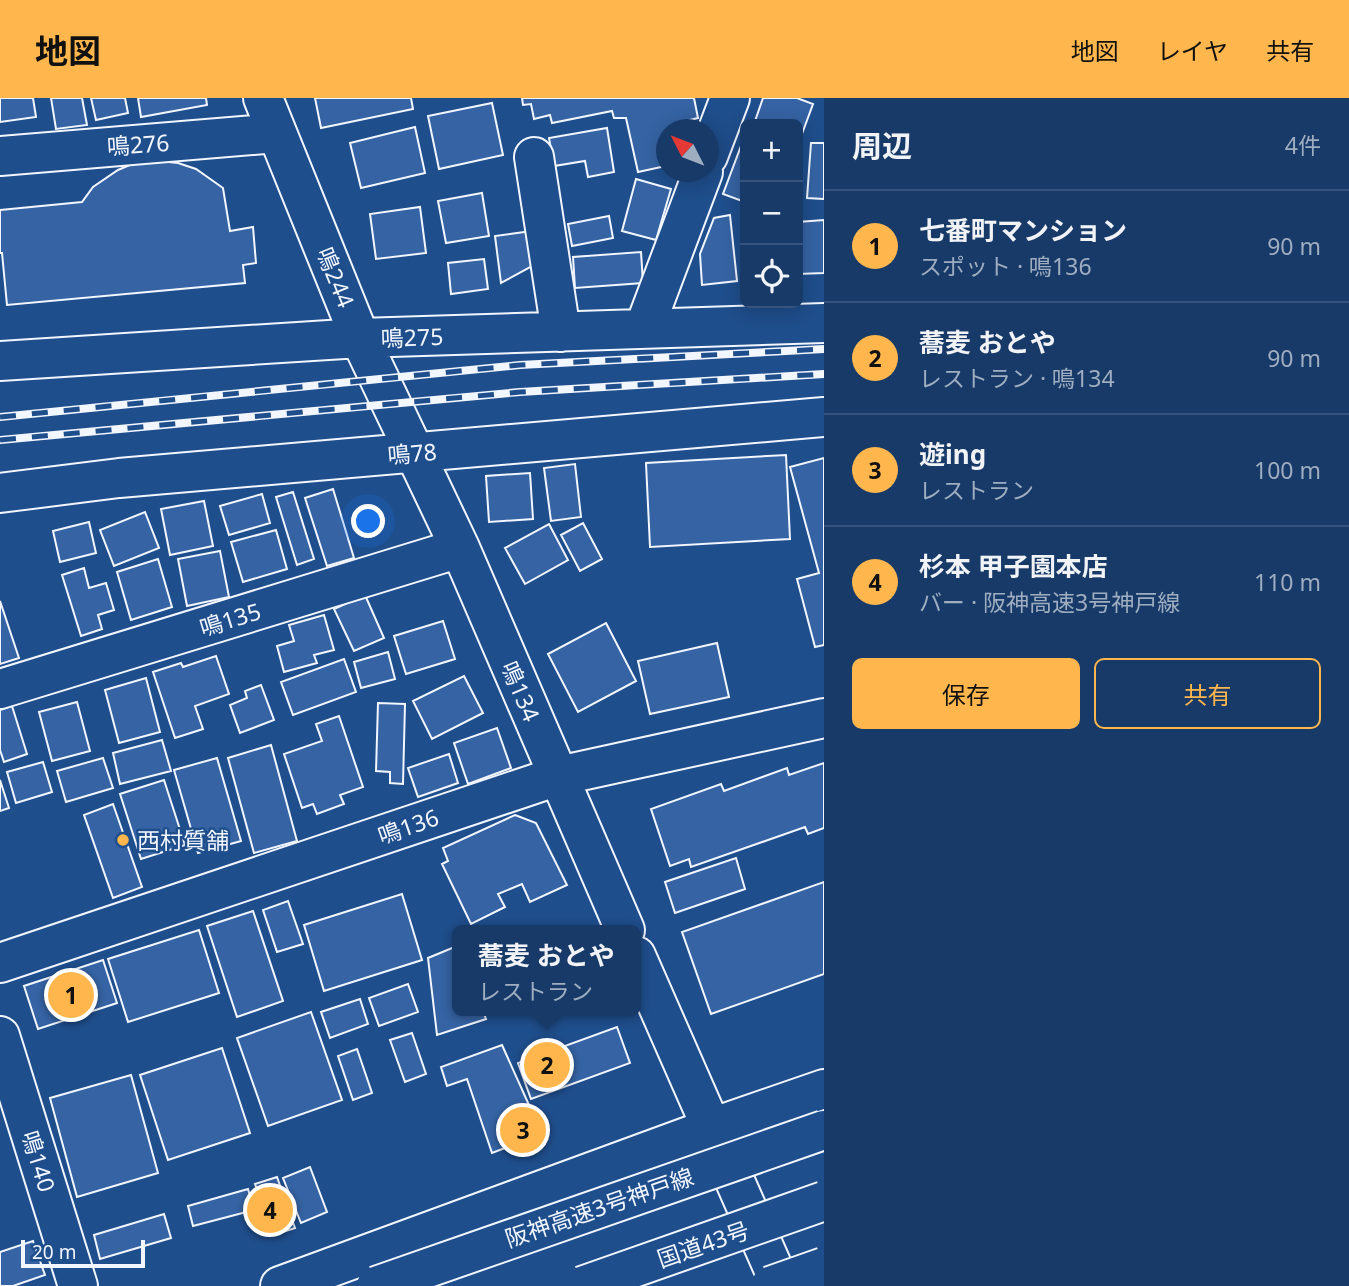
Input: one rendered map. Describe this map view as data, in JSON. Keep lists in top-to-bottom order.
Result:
{
  "streets": {
    "main road": [
      "鳴276",
      "鳴244",
      "鳴275",
      "鳴78",
      "鳴135",
      "鳴134",
      "鳴136",
      "鳴140",
      "阪神高速3号神戸線",
      "国道43号"
    ]
  },
  "crossings": [
    ["鳴276", "鳴244"],
    ["鳴244", "鳴275"],
    ["鳴244", "鳴78"],
    ["鳴244", "鳴134"],
    ["鳴78", "鳴134"],
    ["鳴135", "鳴134"],
    ["鳴134", "鳴136"]
  ],
  "places": ["西村質舗"],
  "scale_bar": "20 m",
  "north": "top left",
  "page": {
    "header": "地図",
    "nav": ["地図", "レイヤ", "共有"],
    "heading": ["周辺", "4件"],
    "map_buttons": ["+", "−"],
    "list": [
      {
        "mark": "1",
        "name": "七番町マンション",
        "note": "スポット · 鳴136",
        "value": "90 m"
      },
      {
        "mark": "2",
        "name": "蕎麦 おとや",
        "note": "レストラン · 鳴134",
        "value": "90 m"
      },
      {
        "mark": "3",
        "name": "遊ing",
        "note": "レストラン",
        "value": "100 m"
      },
      {
        "mark": "4",
        "name": "杉本 甲子園本店",
        "note": "バー · 阪神高速3号神戸線",
        "value": "110 m"
      }
    ],
    "buttons": ["保存", "共有"],
    "popup": ["蕎麦 おとや", "レストラン"],
    "pins": [
      "1",
      "2",
      "3",
      "4"
    ],
    "scale": "20 m"
  }
}
